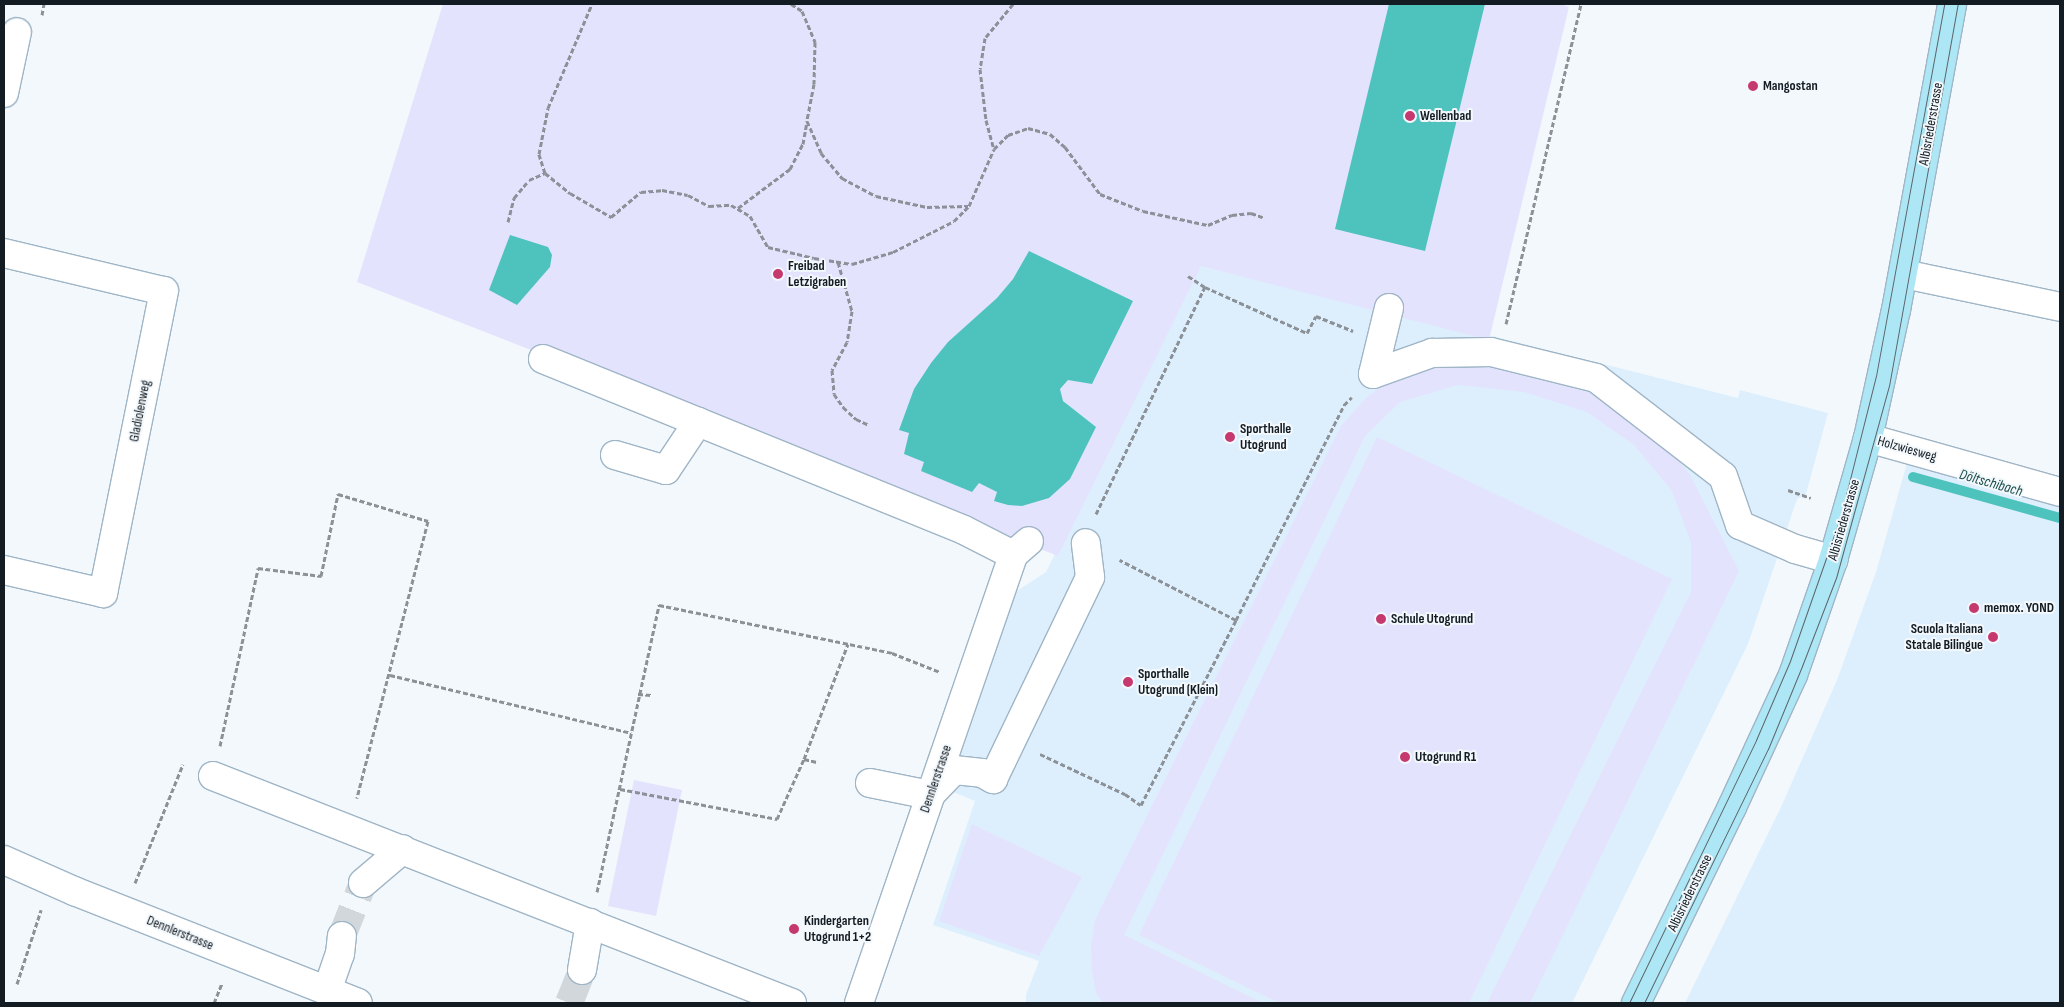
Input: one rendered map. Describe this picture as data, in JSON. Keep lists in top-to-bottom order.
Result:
{
  "streets": {
    "main road": ["Albisriederstrasse"],
    "street": ["Gladiolenweg", "Holzwiesweg", "Dennlerstrasse"]
  },
  "crossings": [
    ["Albisriederstrasse", "Holzwiesweg"]
  ],
  "water": ["Döltschibach"],
  "places": [
    "Mangostan",
    "Wellenbad",
    "Freibad Letzigraben",
    "Sporthalle Utogrund",
    "memox. YOND",
    "Schule Utogrund",
    "Scuola Italiana Statale Bilingue",
    "Sporthalle Utogrund (Klein)",
    "Utogrund R1",
    "Kindergarten Utogrund 1+2"
  ]
}
